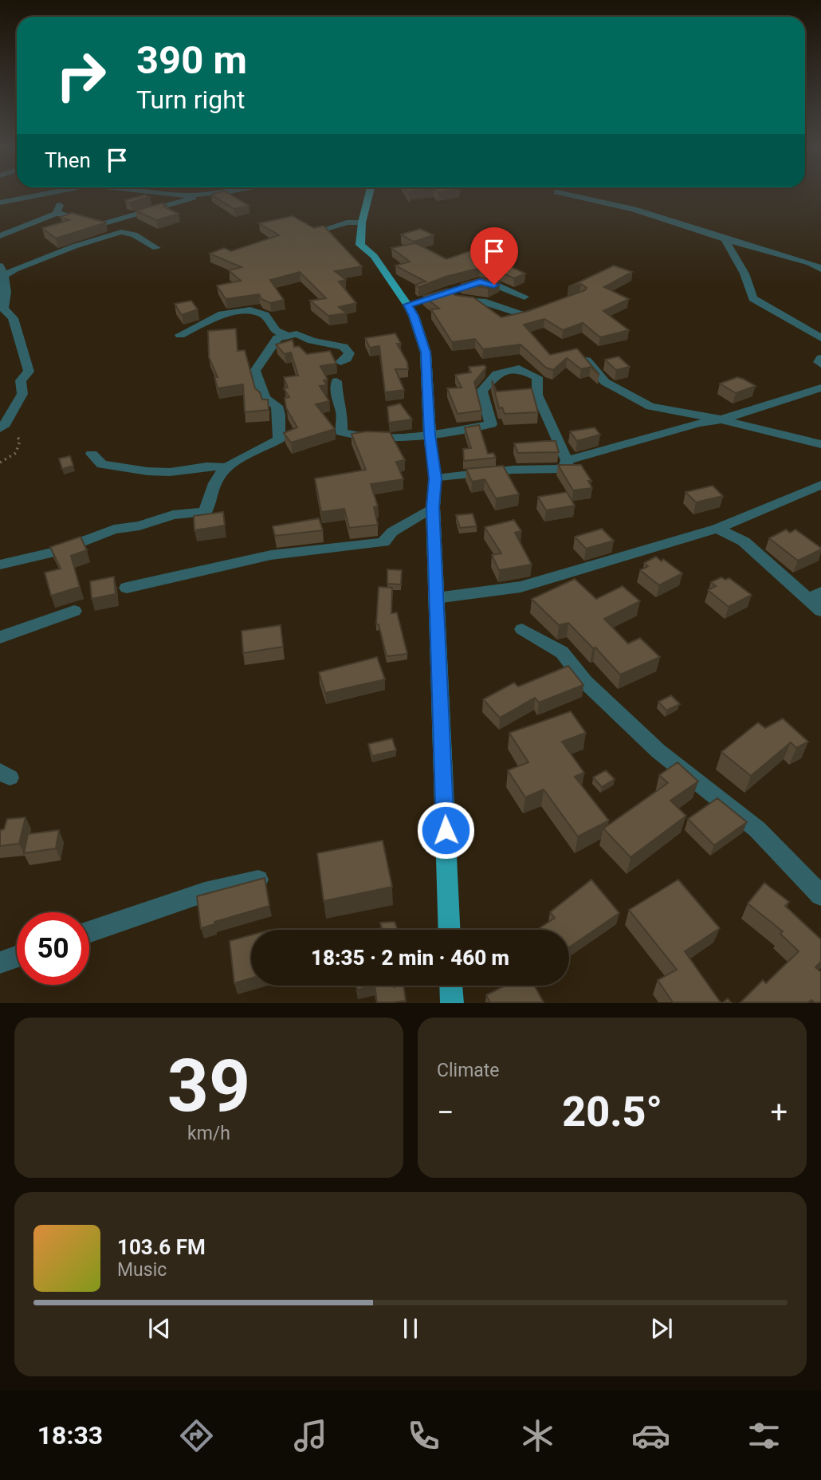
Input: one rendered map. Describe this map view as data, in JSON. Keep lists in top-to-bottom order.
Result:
{
  "page": {
    "turn": ["390 m", "Turn right"],
    "then": "Then",
    "limit": "50",
    "trip": "18:35 · 2 min · 460 m",
    "tile": [
      ["39", "km/h"],
      "Climate"
    ],
    "heat": ["−", "20.5°", "+"],
    "song": ["103.6 FM", "Music"],
    "tabs": "18:33"
  }
}
